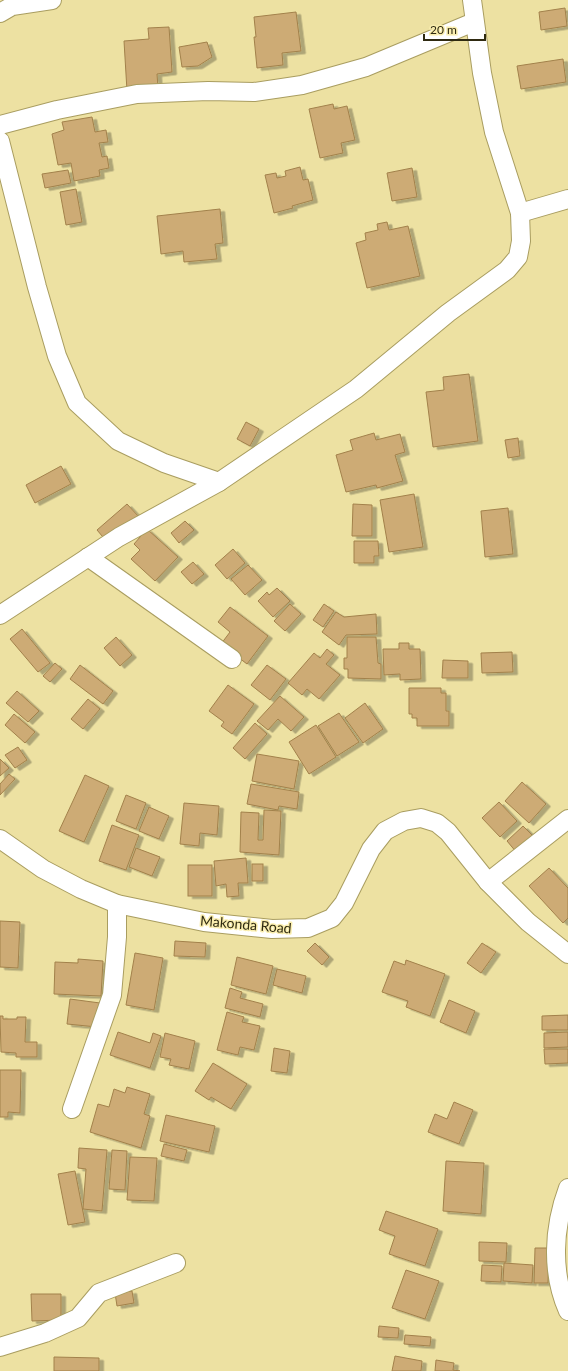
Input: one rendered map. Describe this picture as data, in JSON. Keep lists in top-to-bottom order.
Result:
{
  "streets": {
    "street": ["Makonda Road"]
  },
  "scale_bar": "20 m"
}
